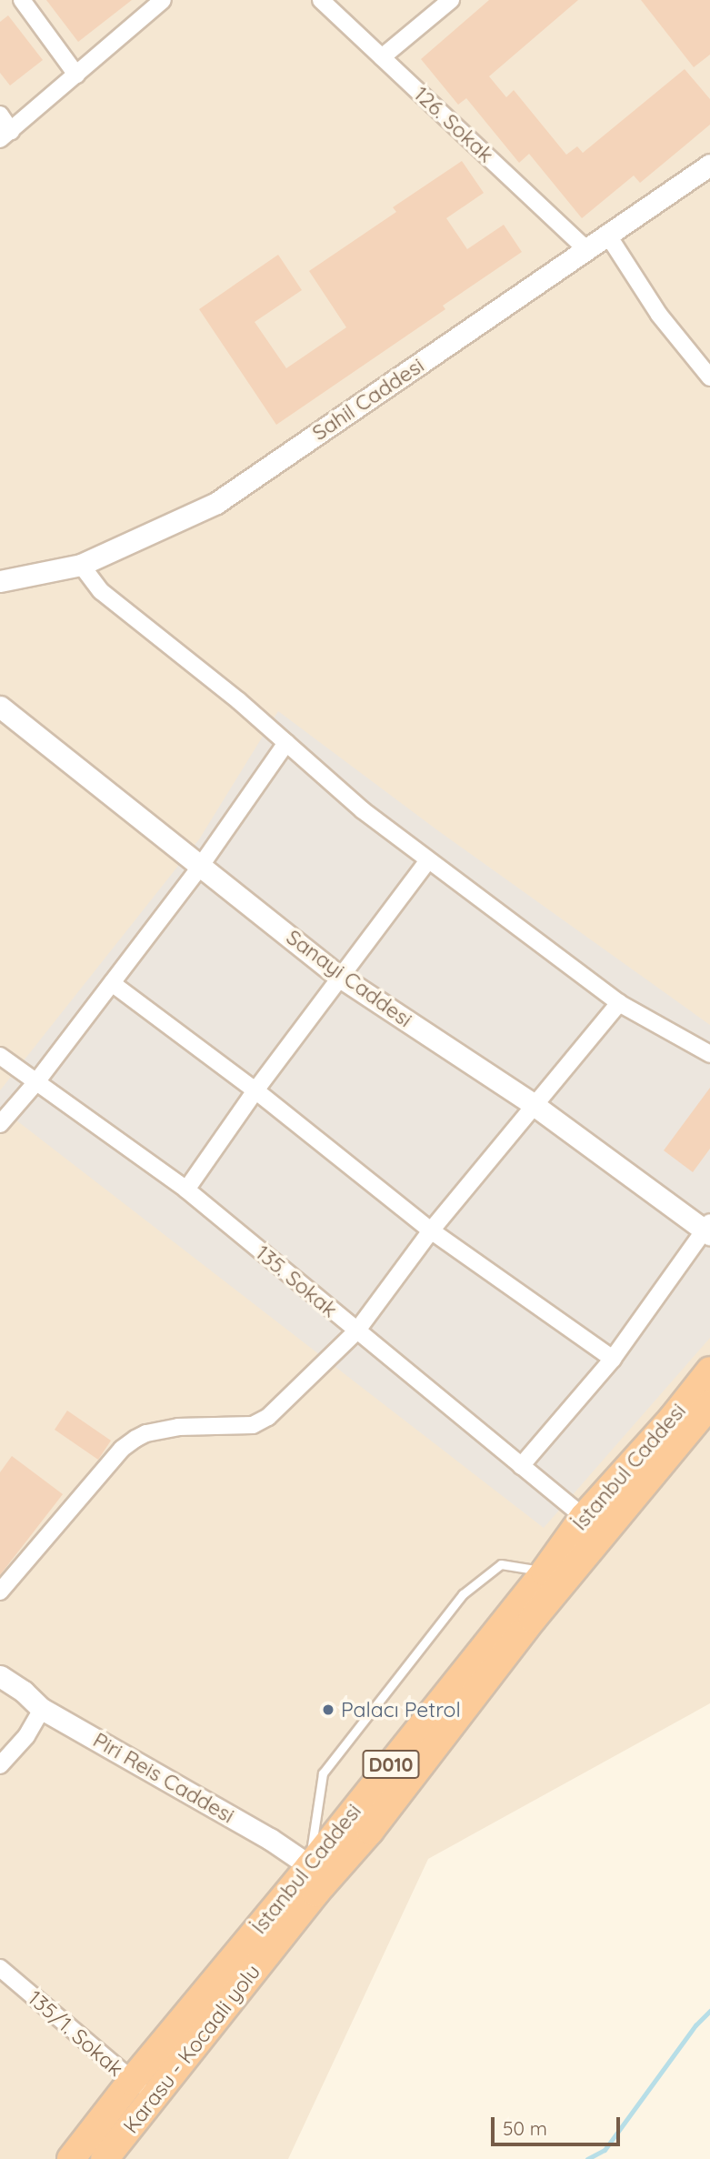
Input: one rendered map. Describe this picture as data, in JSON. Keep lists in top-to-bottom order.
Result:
{
  "streets": {
    "highway": ["İstanbul Caddesi", "D010", "Karasu - Kocaali yolu"],
    "street": [
      "126. Sokak",
      "Sahil Caddesi",
      "Sanayi Caddesi",
      "135. Sokak",
      "Piri Reis Caddesi",
      "135/1. Sokak"
    ]
  },
  "crossings": [
    ["126. Sokak", "Sahil Caddesi"],
    ["135. Sokak", "İstanbul Caddesi"],
    ["İstanbul Caddesi", "Piri Reis Caddesi"],
    ["İstanbul Caddesi", "135/1. Sokak"],
    ["İstanbul Caddesi", "Karasu - Kocaali yolu"],
    ["Piri Reis Caddesi", "Karasu - Kocaali yolu"],
    ["135/1. Sokak", "Karasu - Kocaali yolu"]
  ],
  "places": ["Palacı Petrol"],
  "scale_bar": "50 m"
}
